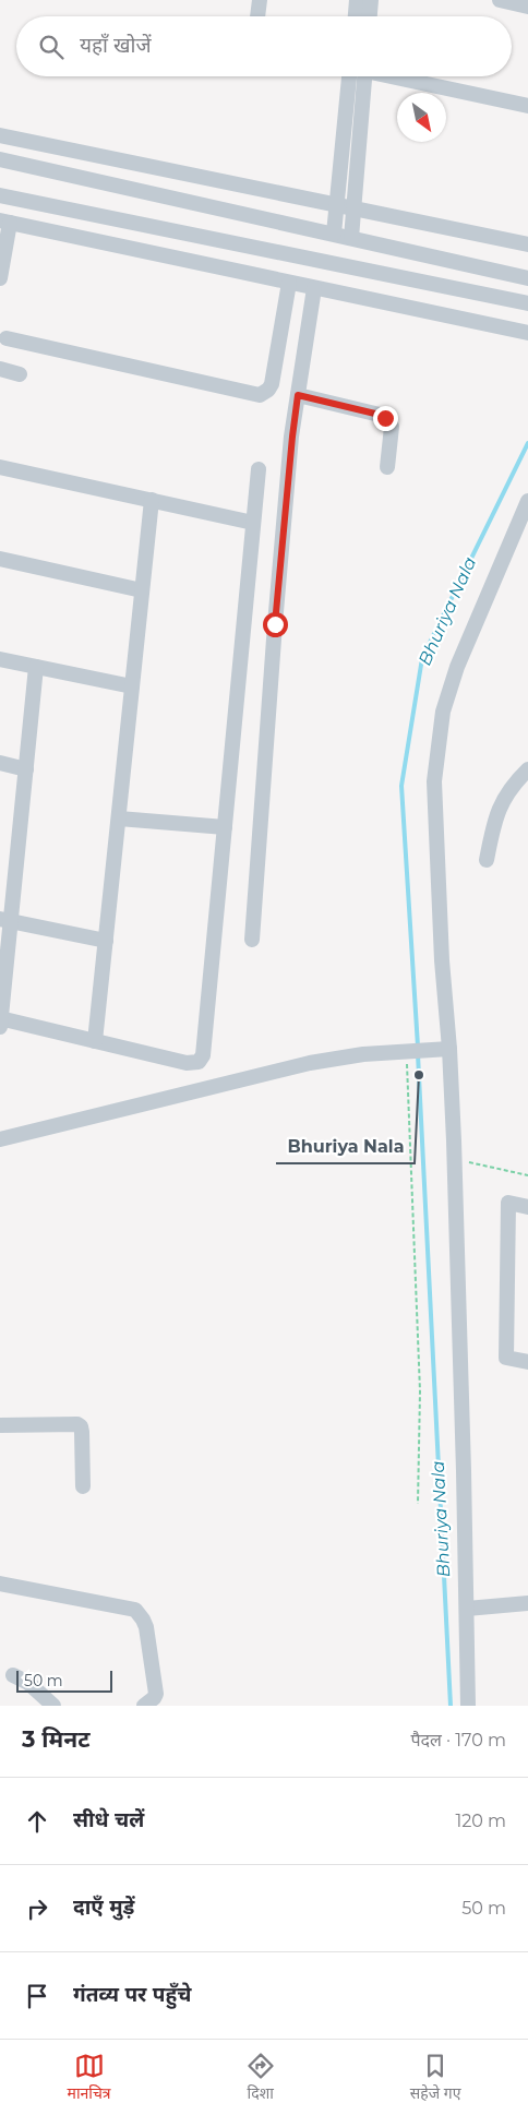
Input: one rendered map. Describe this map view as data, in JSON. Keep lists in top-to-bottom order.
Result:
{
  "water": ["Bhuriya Nala"],
  "places": ["Bhuriya Nala"],
  "scale_bar": "50 m",
  "north": "bottom right",
  "page": {
    "search": "यहाँ खोजें",
    "scale": "50 m",
    "heading": ["3 मिनट", "पैदल · 170 m"],
    "list": [
      ["सीधे चलें", "120 m"],
      ["दाएँ मुड़ें", "50 m"],
      "गंतव्य पर पहुँचे"
    ],
    "nav": ["मानचित्र", "दिशा", "सहेजे गए"]
  }
}
